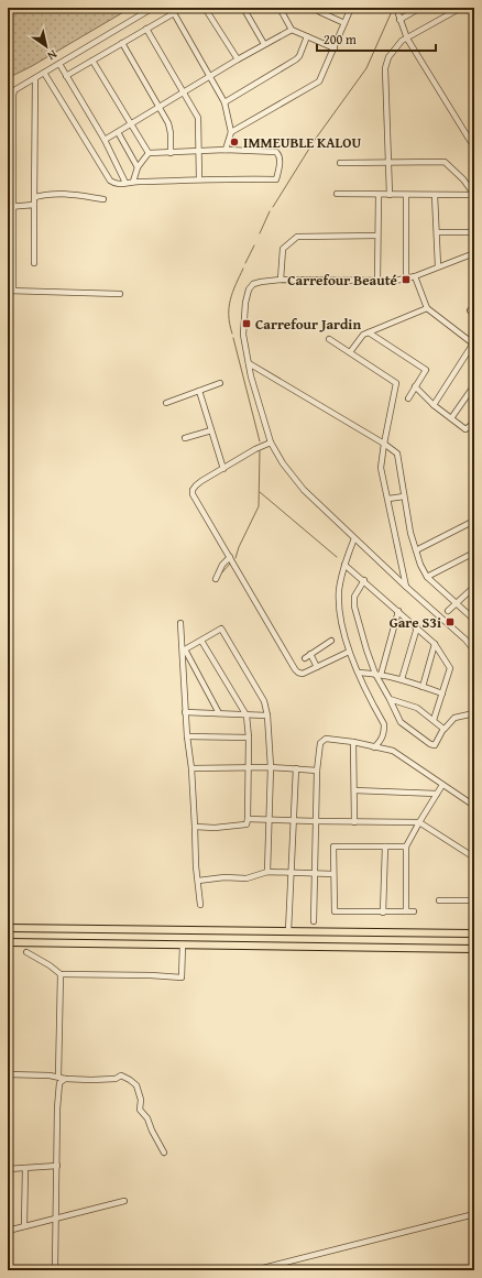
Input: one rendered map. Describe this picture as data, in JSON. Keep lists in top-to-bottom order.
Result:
{
  "places": {
    "other": ["IMMEUBLE KALOU"],
    "transit": ["Carrefour Beauté", "Carrefour Jardin", "Gare S3i"]
  },
  "scale_bar": "200 m",
  "north": "bottom right"
}
